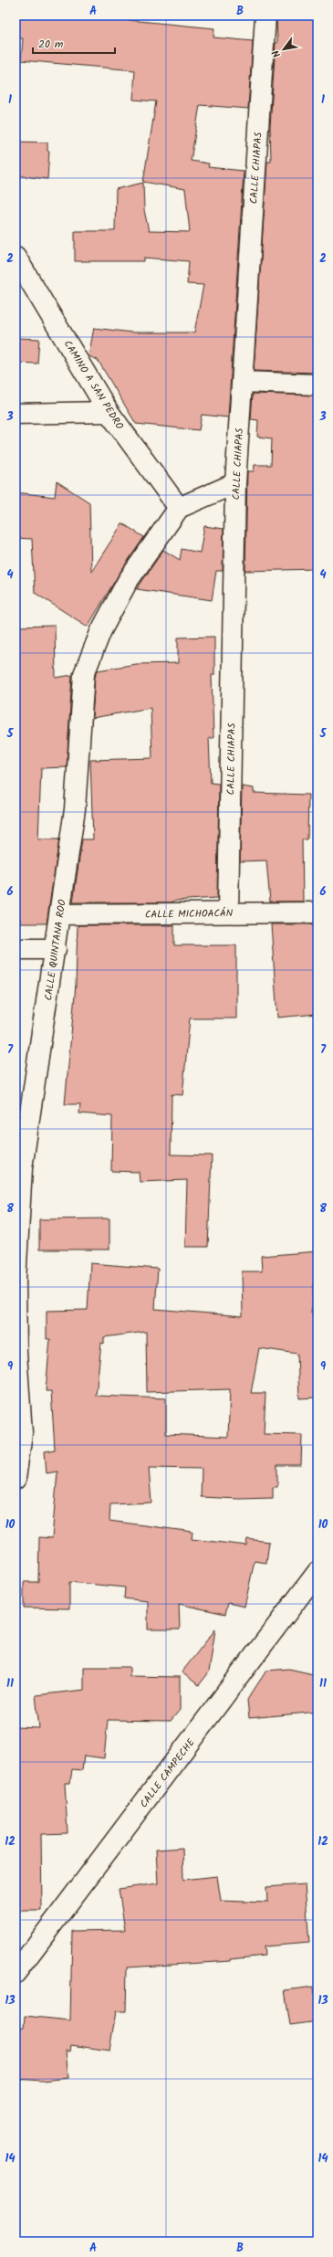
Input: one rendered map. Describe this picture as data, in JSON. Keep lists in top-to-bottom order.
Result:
{
  "streets": {
    "street": [
      "CALLE CHIAPAS",
      "CAMINO A SAN PEDRO",
      "CALLE MICHOACÁN",
      "CALLE QUINTANA ROO",
      "CALLE CAMPECHE"
    ]
  },
  "crossings": [
    ["CALLE CHIAPAS", "CALLE MICHOACÁN"],
    ["CAMINO A SAN PEDRO", "CALLE QUINTANA ROO"],
    ["CALLE MICHOACÁN", "CALLE QUINTANA ROO"]
  ],
  "scale_bar": "20 m",
  "north": "bottom left",
  "grid": {
    "columns": ["A", "B"],
    "rows": [
      "1",
      "2",
      "3",
      "4",
      "5",
      "6",
      "7",
      "8",
      "9",
      "10",
      "11",
      "12",
      "13",
      "14"
    ]
  }
}
